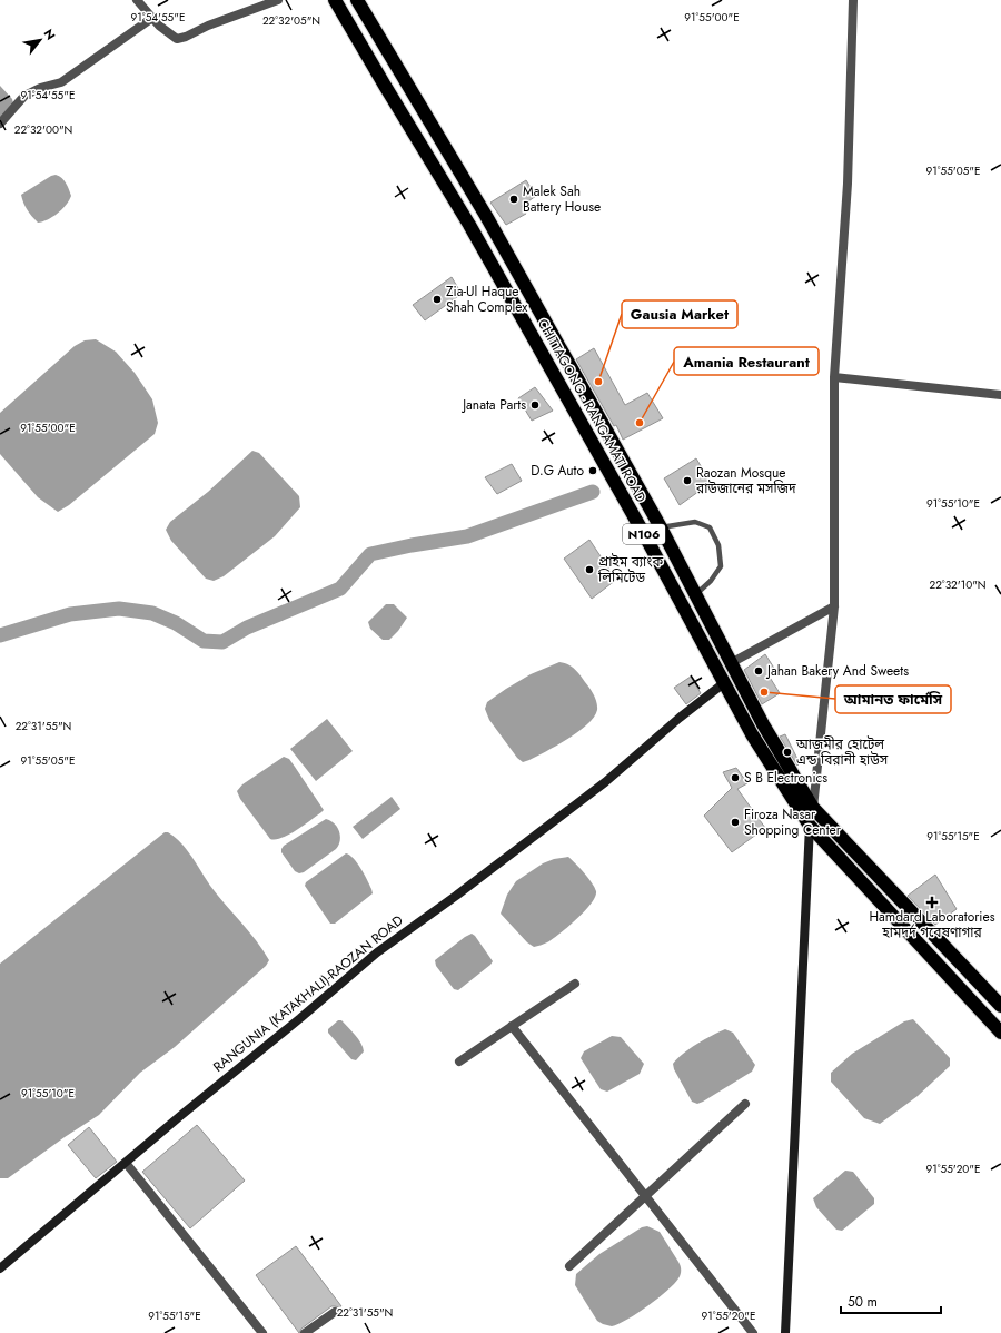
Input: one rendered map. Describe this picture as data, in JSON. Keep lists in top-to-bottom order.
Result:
{
  "streets": {
    "highway": ["CHITTAGONG - RANGAMATI ROAD", "N106"],
    "main road": ["RANGUNIA (KATAKHALI)-RAOZAN ROAD"]
  },
  "crossings": [
    ["CHITTAGONG - RANGAMATI ROAD", "RANGUNIA (KATAKHALI)-RAOZAN ROAD"]
  ],
  "places": {
    "other": [
      "Malek Sah Battery House",
      "Zia-Ul Haque Shah Complex",
      "Gausia Market",
      "Janata Parts",
      "Amania Restaurant",
      "D.G Auto",
      "Raozan Mosque রাউজানের মসজিদ",
      "প্রাইম ব্যাংক লিমিটেড",
      "Jahan Bakery And Sweets",
      "আমানত ফার্মেসি",
      "আজমীর হোটেল এন্ড বিরানী হাউস",
      "S B Electronics",
      "Firoza Nasar Shopping Center"
    ],
    "health": ["Hamdard Laboratories হামদর্দ গবেষণাগার"]
  },
  "scale_bar": "50 m",
  "north": "top right",
  "coordinates": [
    "91°54'55\"E",
    "91°55'00\"E",
    "22°32'05\"N",
    "22°32'00\"N",
    "91°55'05\"E",
    "91°55'10\"E",
    "22°32'10\"N",
    "22°31'55\"N",
    "91°55'15\"E",
    "91°55'20\"E"
  ]
}
